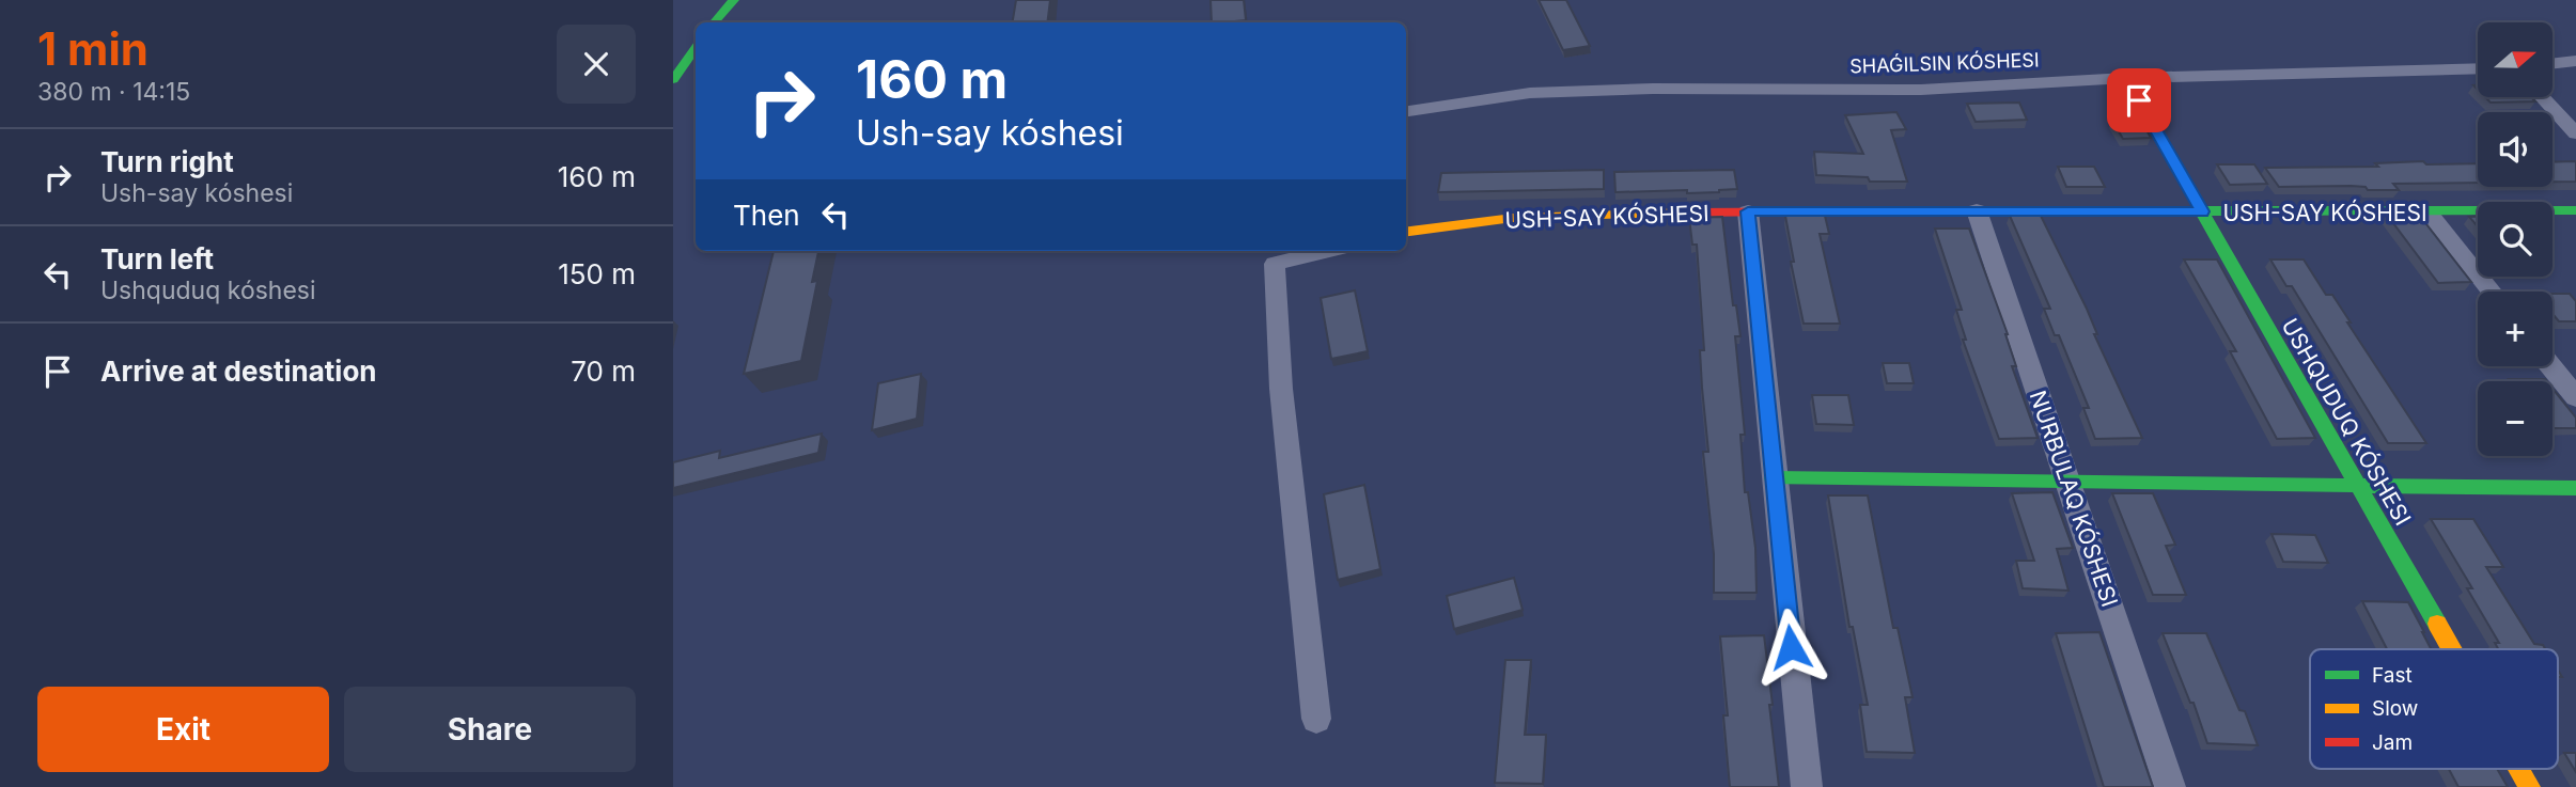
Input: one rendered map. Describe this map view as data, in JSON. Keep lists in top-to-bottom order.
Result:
{
  "streets": {
    "main road": ["USH-SAY KÓSHESI", "USHQUDUQ KÓSHESI"],
    "street": ["NURBULAQ KÓSHESI"]
  },
  "crossings": [
    ["USH-SAY KÓSHESI", "USHQUDUQ KÓSHESI"],
    ["USH-SAY KÓSHESI", "NURBULAQ KÓSHESI"]
  ],
  "legend": ["Fast", "Slow", "Jam"],
  "north": "right",
  "page": {
    "heading": ["1 min", "380 m · 14:15"],
    "map_buttons": ["+", "−"],
    "turn": ["160 m", "Ush-say kóshesi"],
    "list": [
      {
        "name": "Turn right",
        "note": "Ush-say kóshesi",
        "value": "160 m"
      },
      {
        "name": "Turn left",
        "note": "Ushquduq kóshesi",
        "value": "150 m"
      },
      {
        "name": "Arrive at destination",
        "value": "70 m"
      }
    ],
    "then": "Then",
    "buttons": ["Exit", "Share"]
  }
}
